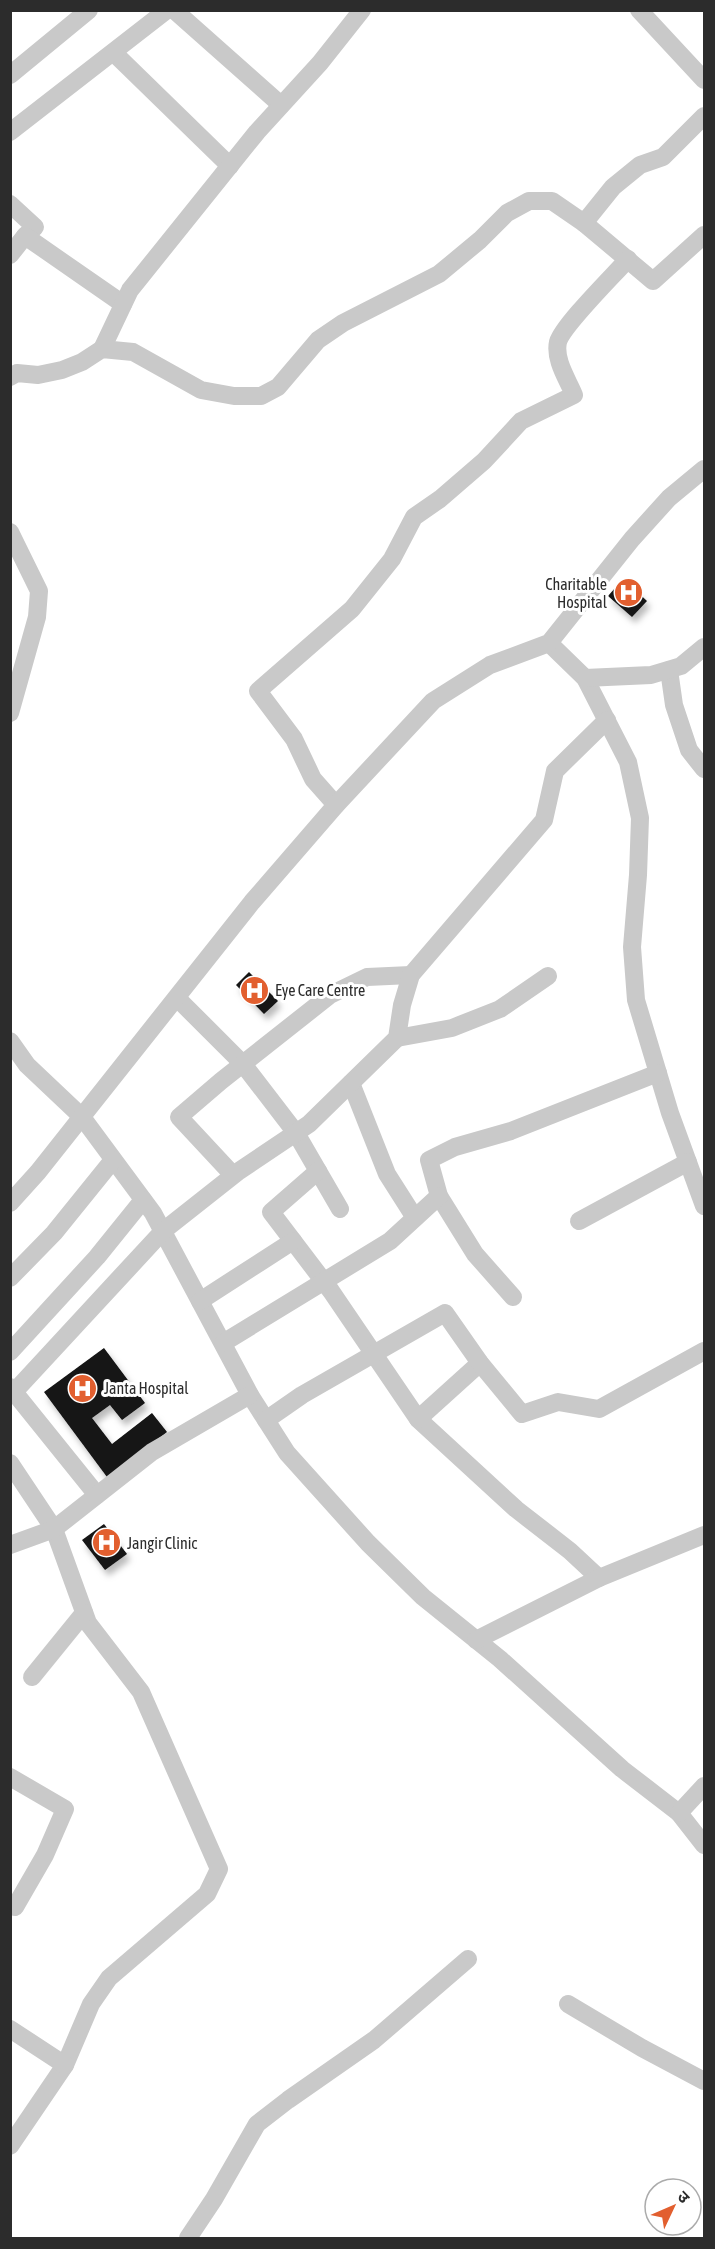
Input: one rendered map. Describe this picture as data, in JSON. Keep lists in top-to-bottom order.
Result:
{
  "places": {
    "hospital": [
      "Charitable Hospital",
      "Eye Care Centre",
      "Janta Hospital",
      "Jangir Clinic"
    ]
  },
  "north": "top right"
}
